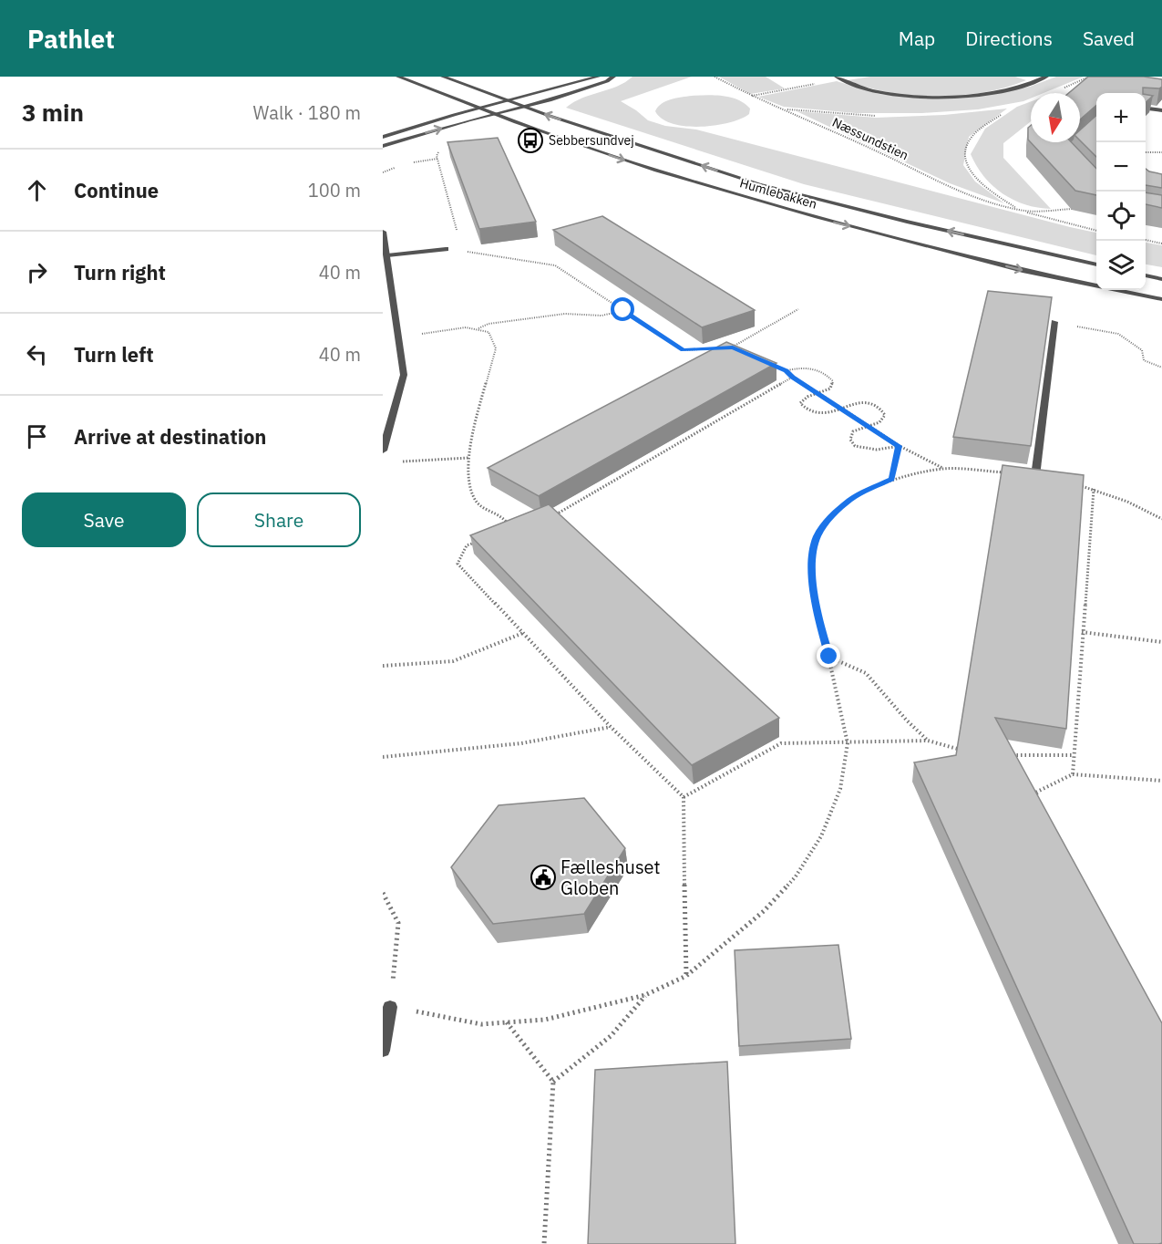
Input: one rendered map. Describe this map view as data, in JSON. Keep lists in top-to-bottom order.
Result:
{
  "streets": {
    "street": ["Humlebakken"],
    "path": ["Næssundstien"]
  },
  "places": {
    "bus stop": ["Sebbersundvej"],
    "public building": ["Fælleshuset Globen"]
  },
  "north": "bottom",
  "page": {
    "header": "Pathlet",
    "nav": ["Map", "Directions", "Saved"],
    "heading": ["3 min", "Walk · 180 m"],
    "map_buttons": ["+", "−"],
    "list": [
      ["Continue", "100 m"],
      ["Turn right", "40 m"],
      ["Turn left", "40 m"],
      "Arrive at destination"
    ],
    "buttons": ["Save", "Share"]
  }
}
